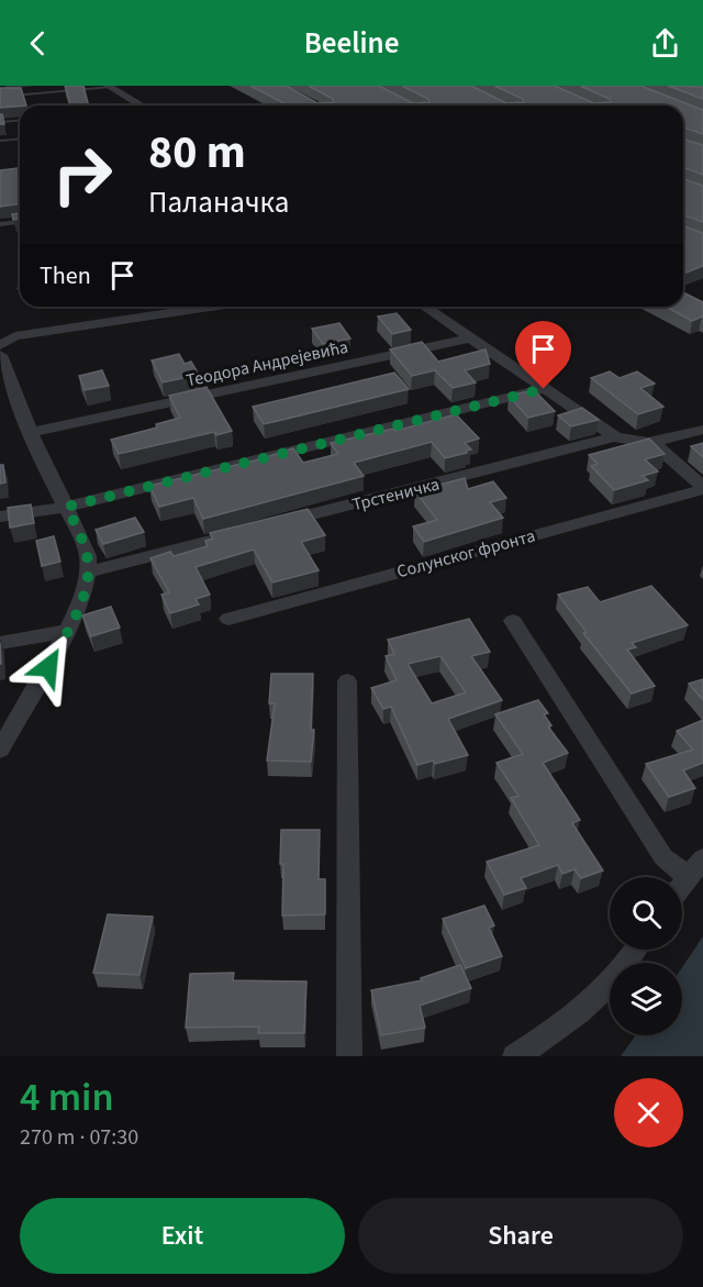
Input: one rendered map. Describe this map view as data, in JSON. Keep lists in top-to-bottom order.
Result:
{
  "streets": {
    "street": ["Теодора Андрејевића", "Трстеничка", "Солунског фронта"]
  },
  "page": {
    "header": "Beeline",
    "turn": ["80 m", "Паланачка"],
    "then": "Then",
    "heading": ["4 min", "270 m · 07:30"],
    "buttons": ["Exit", "Share"]
  }
}
